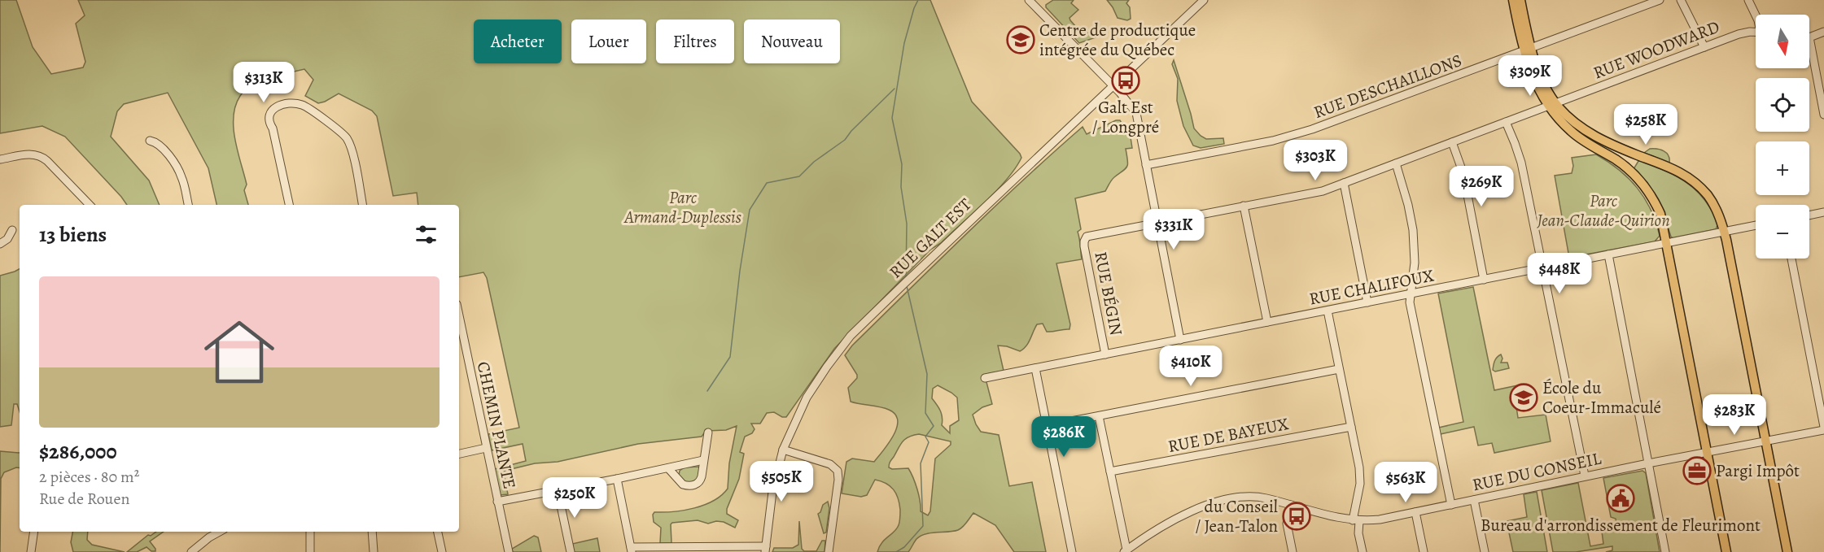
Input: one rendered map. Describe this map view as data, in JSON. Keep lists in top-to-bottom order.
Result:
{
  "streets": {
    "street": [
      "RUE WOODWARD",
      "RUE DESCHAILLONS",
      "RUE GALT EST",
      "RUE CHALIFOUX",
      "RUE BÉGIN",
      "CHEMIN PLANTE",
      "RUE DE BAYEUX",
      "RUE DU CONSEIL"
    ]
  },
  "crossings": [
    ["RUE WOODWARD", "RUE BÉGIN"],
    ["RUE CHALIFOUX", "RUE BÉGIN"]
  ],
  "parks": ["Parc Armand-Duplessis", "Parc Jean-Claude-Quirion"],
  "places": {
    "school or university": ["Centre de productique intégrée du Québec", "École du Coeur-Immaculé"],
    "bus stop": ["Galt Est / Longpré", "du Conseil / Jean-Talon"],
    "office": ["Pargi Impôt"],
    "public building": ["Bureau d'arrondissement de Fleurimont"]
  },
  "north": "bottom",
  "page": {
    "map_buttons": ["+", "−"],
    "chip": [
      "Acheter",
      "Louer",
      "Filtres",
      "Nouveau"
    ],
    "price": [
      "$309K",
      "$313K",
      "$258K",
      "$303K",
      "$269K",
      "$331K",
      "$448K",
      "$410K",
      "$283K",
      "$286K",
      "$505K",
      "$563K",
      "$250K"
    ],
    "heading": "13 biens",
    "list": [
      {
        "name": "$286,000",
        "note": "2 pièces · 80 m² · Rue de Rouen"
      }
    ]
  }
}
